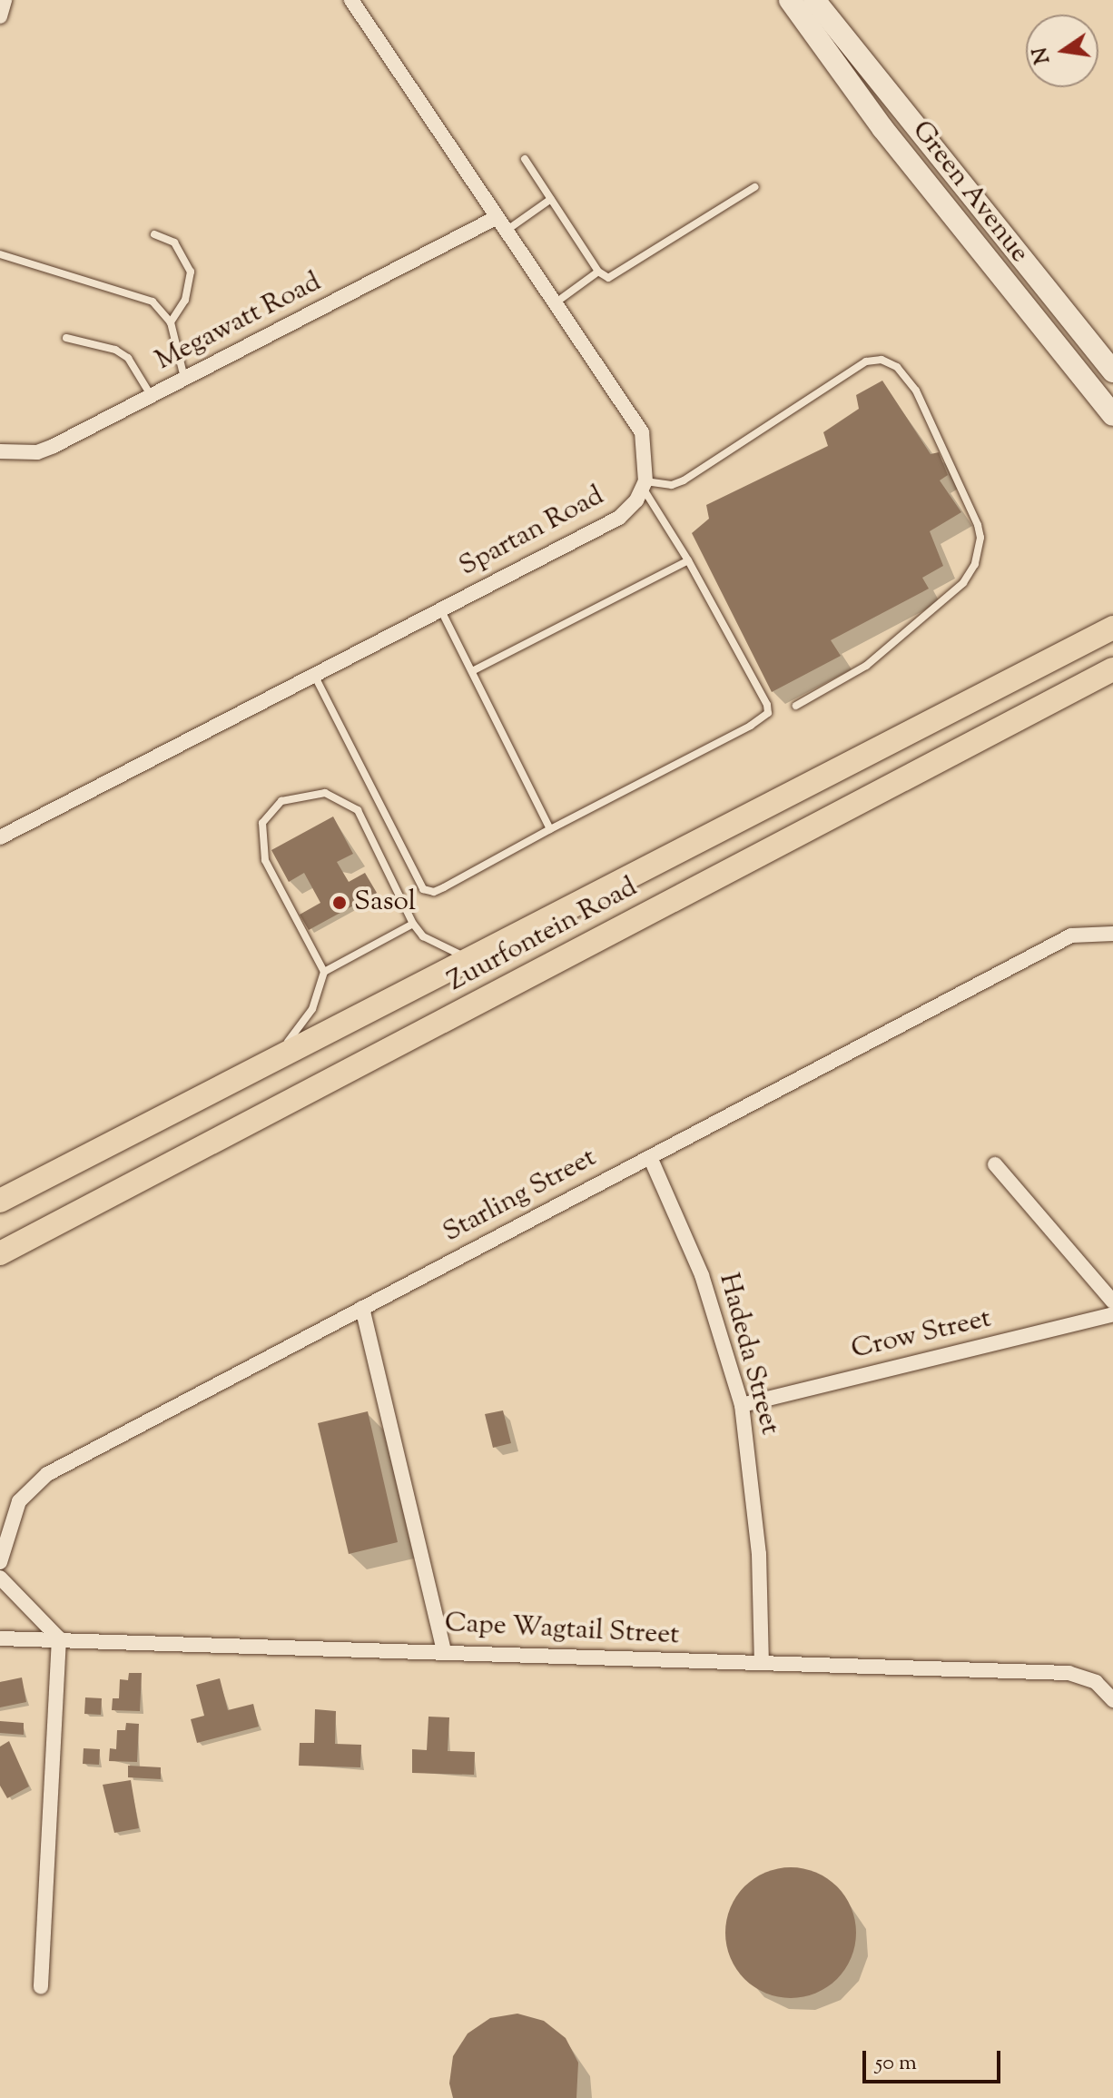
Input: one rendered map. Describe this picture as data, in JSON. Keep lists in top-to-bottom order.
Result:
{
  "streets": {
    "main road": ["Green Avenue", "Zuurfontein Road"],
    "street": [
      "Megawatt Road",
      "Spartan Road",
      "Starling Street",
      "Crow Street",
      "Hadeda Street",
      "Cape Wagtail Street"
    ]
  },
  "crossings": [
    ["Starling Street", "Hadeda Street"],
    ["Crow Street", "Hadeda Street"],
    ["Hadeda Street", "Cape Wagtail Street"]
  ],
  "places": ["Sasol"],
  "scale_bar": "50 m",
  "north": "left"
}
